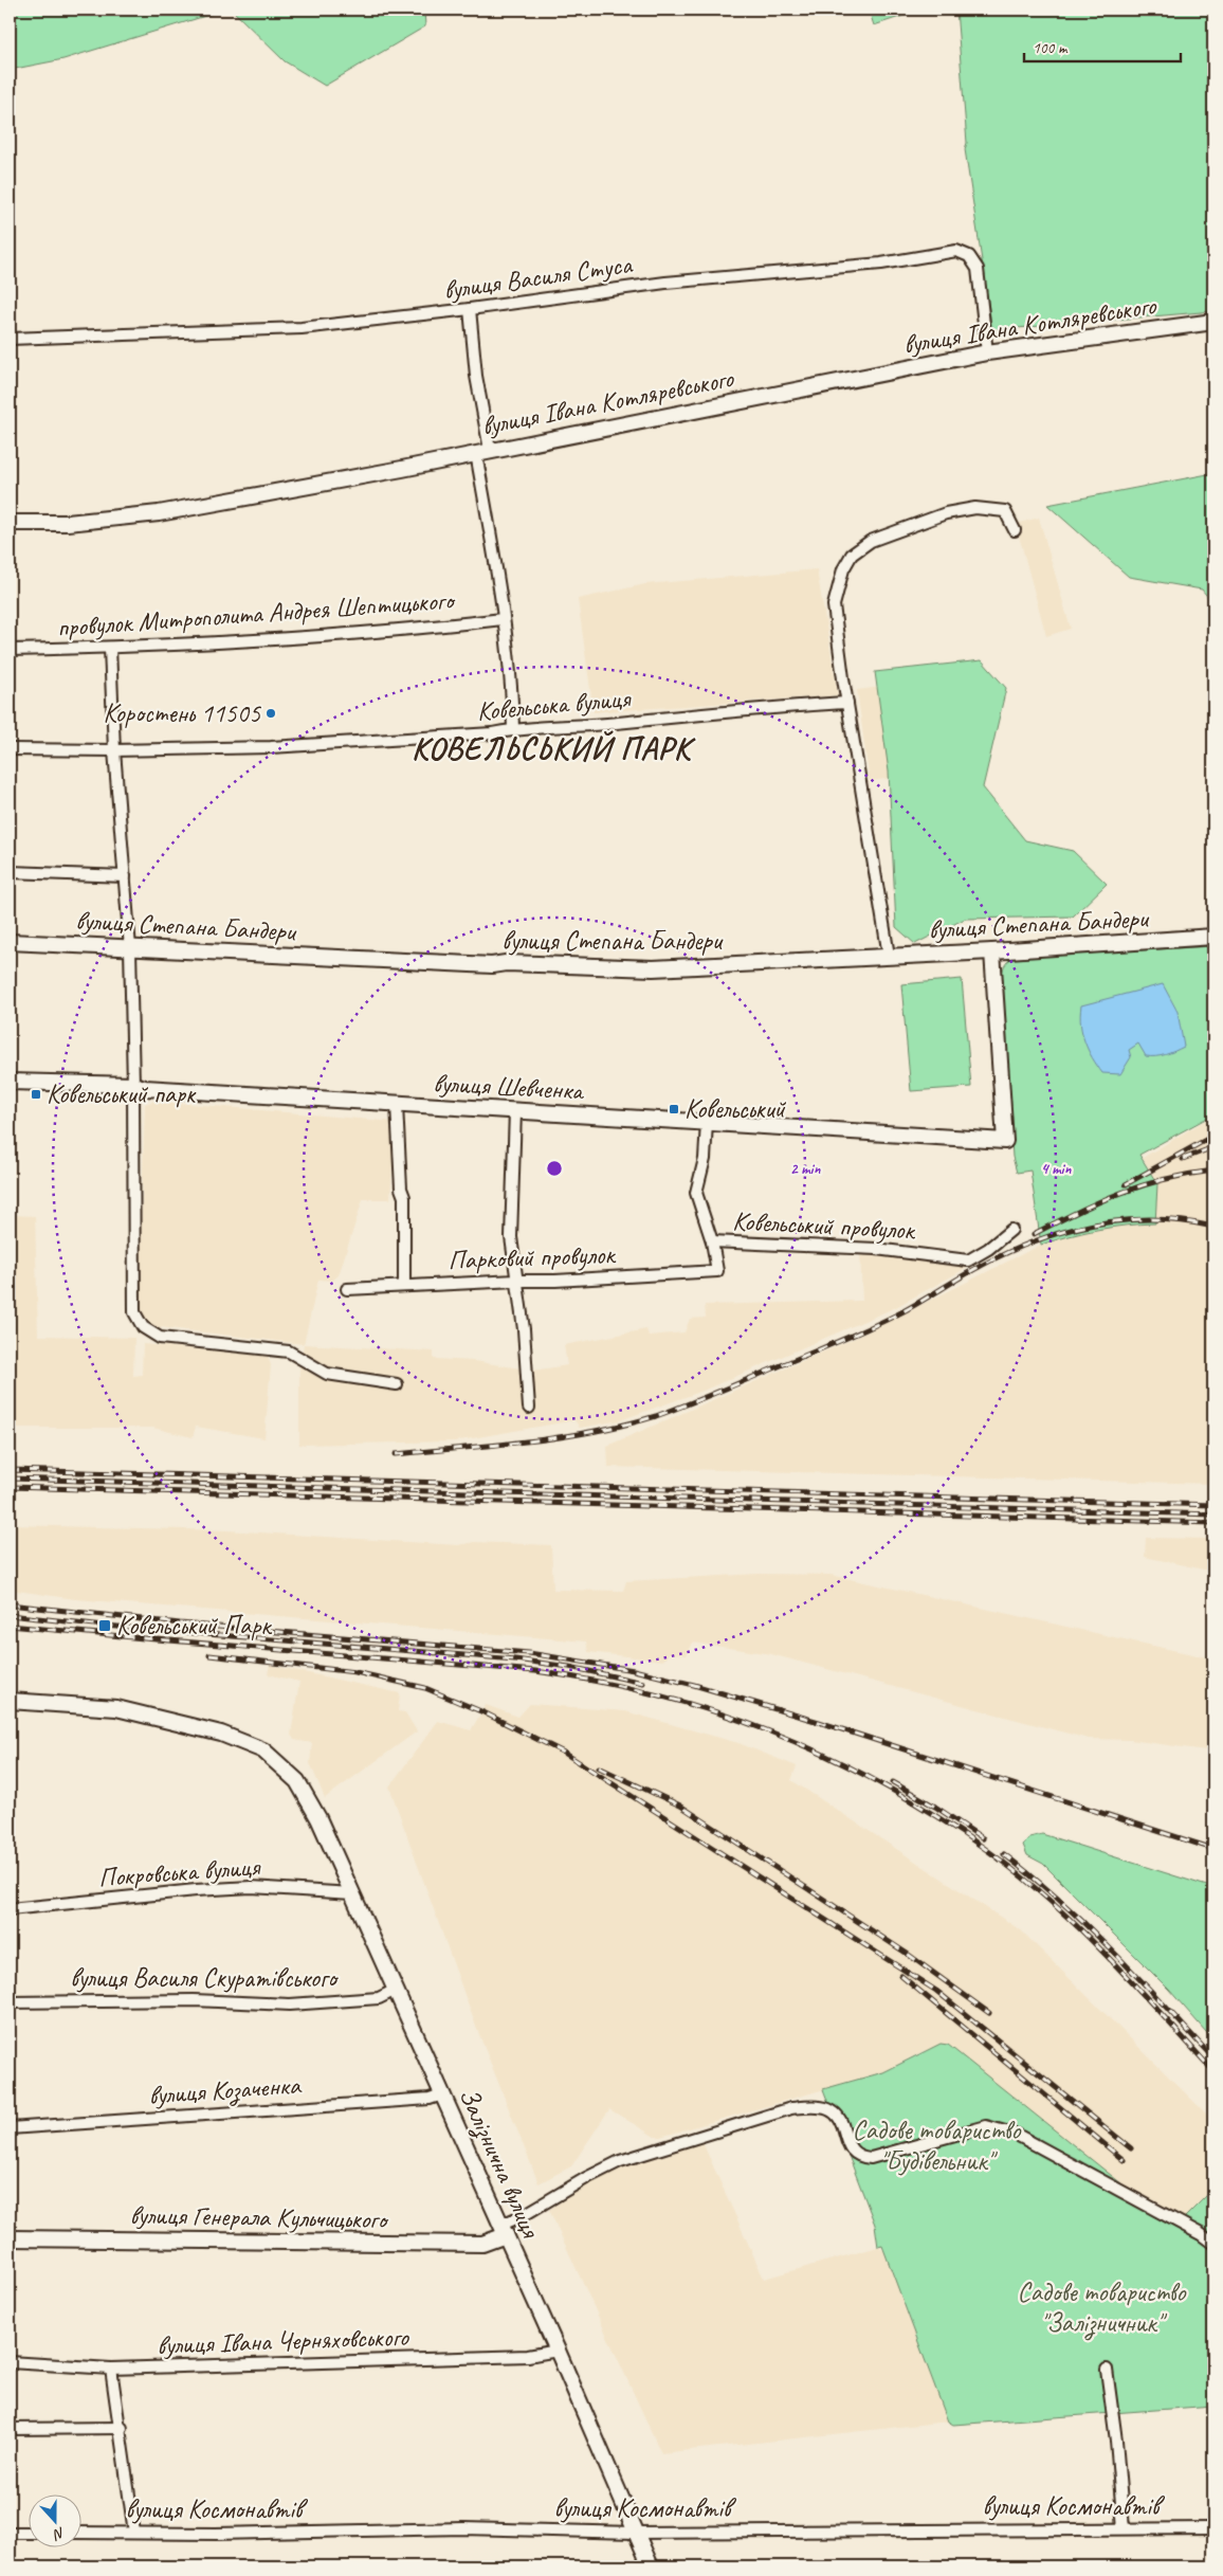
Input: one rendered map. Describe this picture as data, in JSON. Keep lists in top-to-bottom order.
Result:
{
  "streets": {
    "street": [
      "вулиця Василя Стуса",
      "вулиця Івана Котляревського",
      "провулок Митрополита Андрея Шептицького",
      "Ковельська вулиця",
      "вулиця Степана Бандери",
      "вулиця Шевченка",
      "Ковельський провулок",
      "Парковий провулок",
      "Покровська вулиця",
      "вулиця Василя Скуратівського",
      "вулиця Козаченка",
      "Залізнична вулиця",
      "вулиця Генерала Кульчицького",
      "вулиця Івана Черняховського",
      "вулиця Космонавтів"
    ]
  },
  "crossings": [
    ["вулиця Василя Стуса", "вулиця Івана Котляревського"],
    ["вулиця Степана Бандери", "вулиця Шевченка"],
    ["вулиця Шевченка", "Ковельський провулок"],
    ["Ковельський провулок", "Парковий провулок"],
    ["Покровська вулиця", "Залізнична вулиця"],
    ["вулиця Василя Скуратівського", "Залізнична вулиця"],
    ["вулиця Козаченка", "Залізнична вулиця"],
    ["Залізнична вулиця", "вулиця Генерала Кульчицького"],
    ["Залізнична вулиця", "вулиця Івана Черняховського"],
    ["Залізнична вулиця", "вулиця Космонавтів"]
  ],
  "districts": ["КОВЕЛЬСЬКИЙ ПАРК"],
  "parks": ["Садове товариство \"Будівельник\"", "Садове товариство \"Залізничник\""],
  "places": {
    "other": ["Коростень 11505"],
    "transit": ["Ковельський парк", "Ковельський", "Ковельський Парк"]
  },
  "scale_bar": "100 m",
  "north": "bottom",
  "rings": ["2 min", "4 min"]
}
